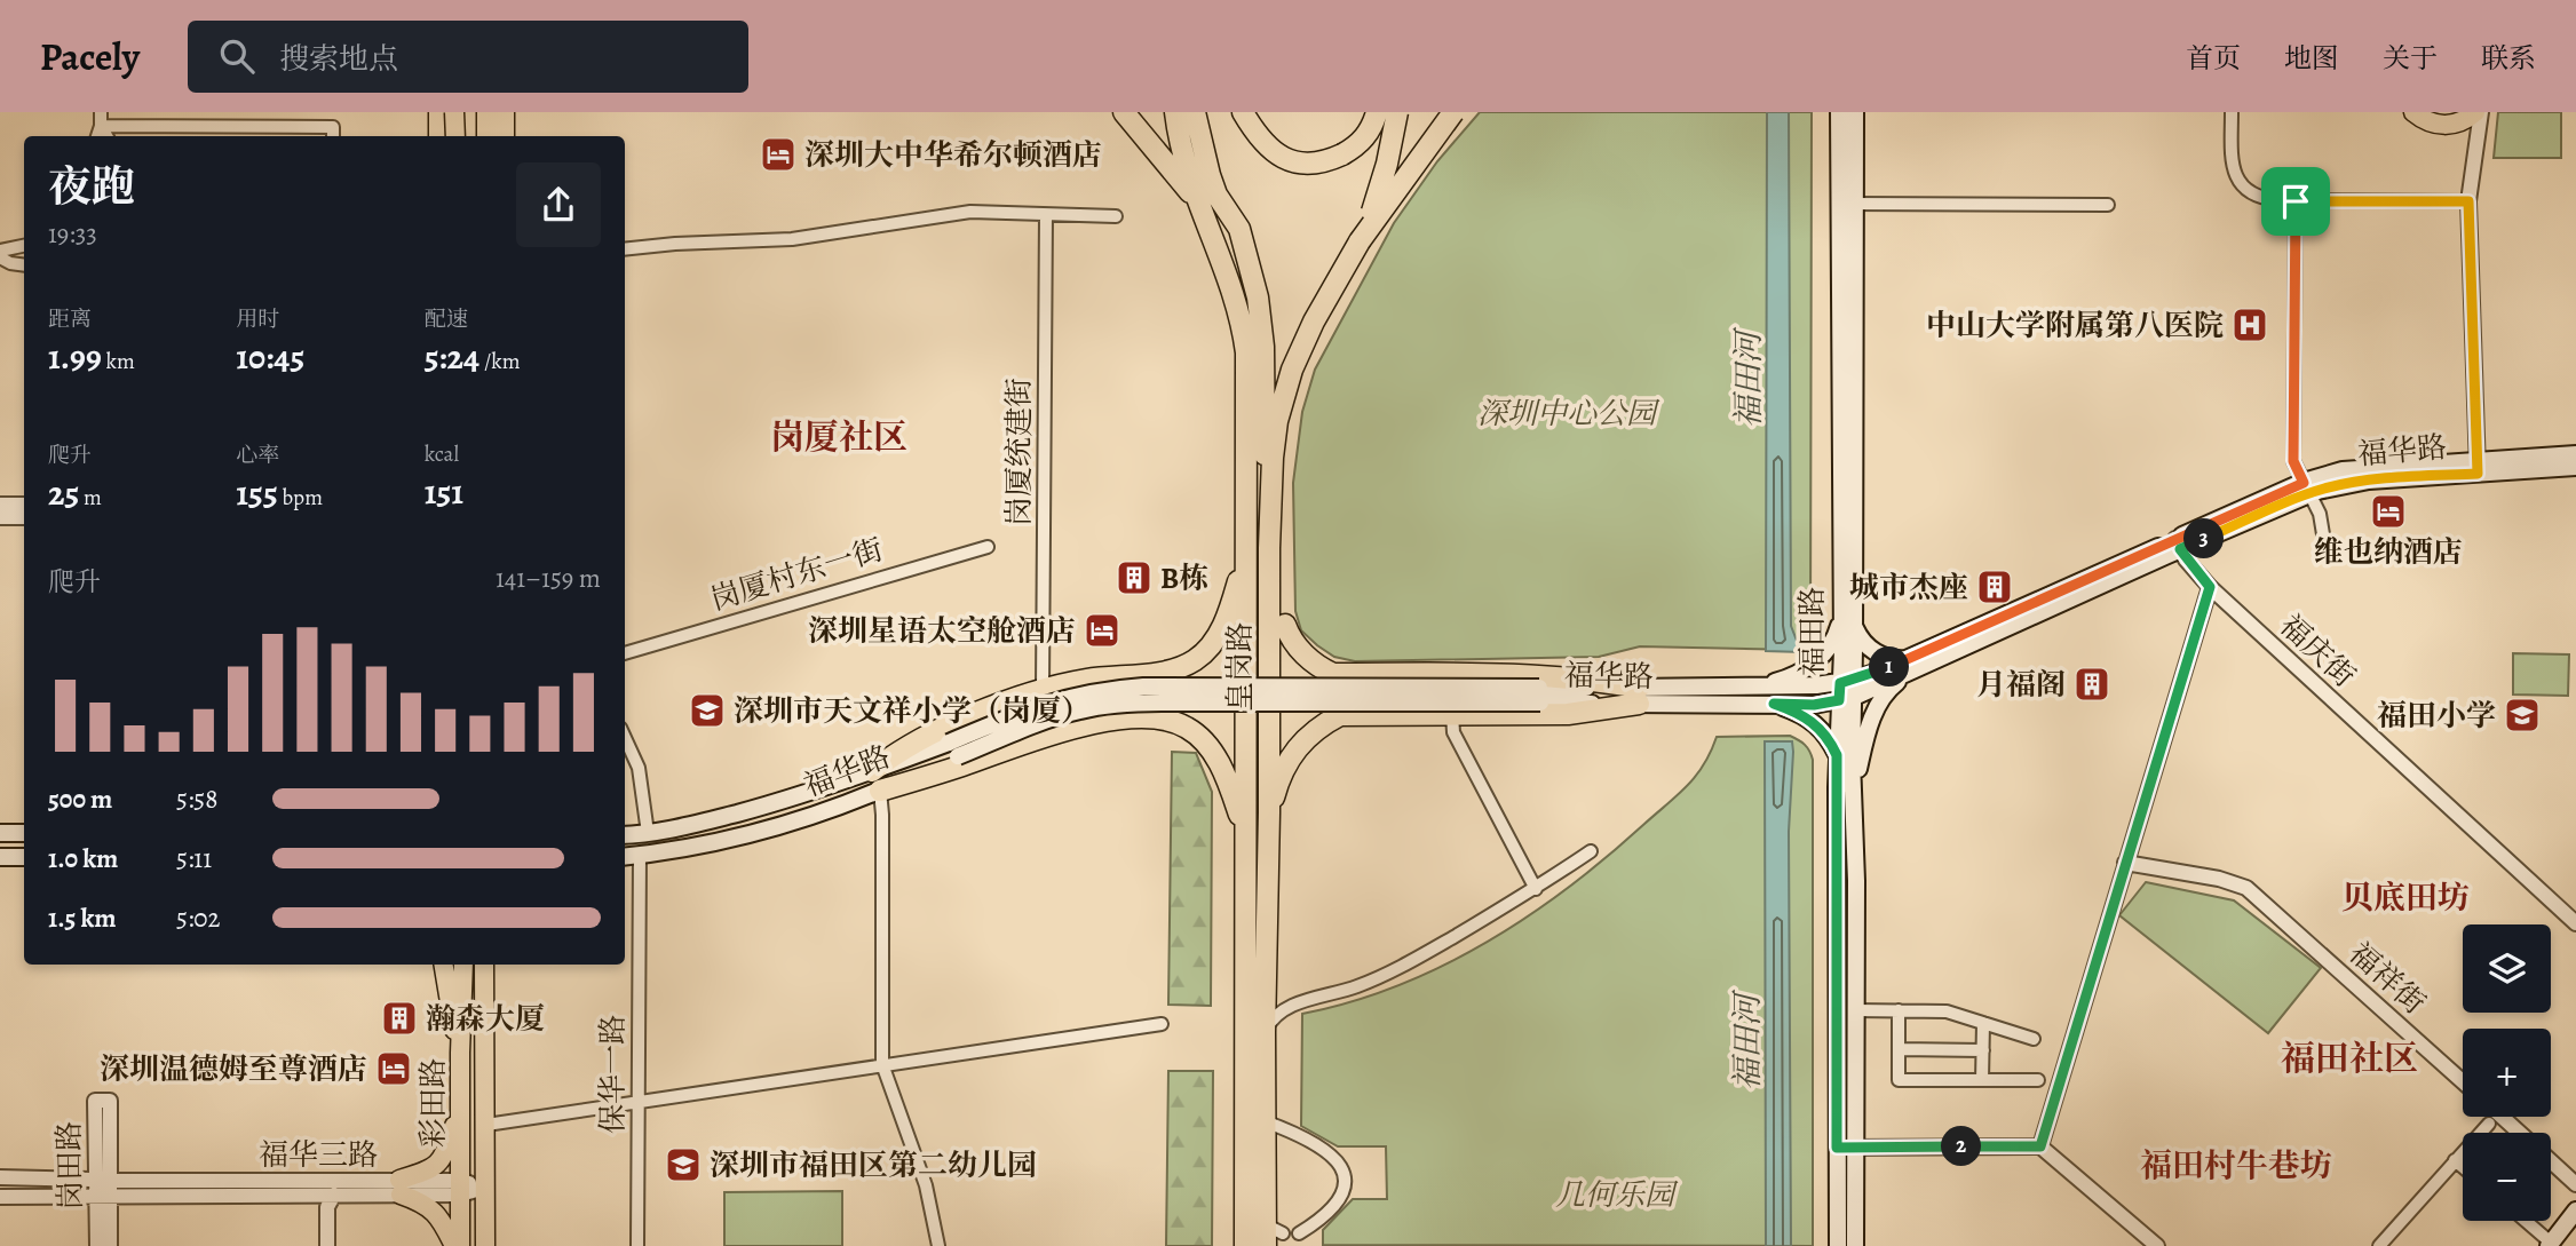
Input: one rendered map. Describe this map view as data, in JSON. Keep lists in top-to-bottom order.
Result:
{
  "streets": {
    "highway": ["皇岗路"],
    "main road": ["福华路", "福田路", "彩田路"],
    "street": [
      "岗厦统建街",
      "岗厦村东一街",
      "福庆街",
      "福祥街",
      "保华一路",
      "福华三路",
      "岗田路"
    ]
  },
  "crossings": [
    ["福华路", "福田路"],
    ["福华路", "福庆街"],
    ["福华路", "保华一路"],
    ["彩田路", "福华三路"],
    ["福华三路", "岗田路"]
  ],
  "districts": [
    "岗厦社区",
    "贝底田坊",
    "福田社区",
    "福田村牛巷坊"
  ],
  "water": ["福田河"],
  "parks": ["深圳中心公园", "几何乐园"],
  "places": {
    "hotel": [
      "深圳大中华希尔顿酒店",
      "维也纳酒店",
      "深圳星语太空舱酒店",
      "深圳温德姆至尊酒店"
    ],
    "hospital": ["中山大学附属第八医院"],
    "building": [
      "B栋",
      "城市杰座",
      "月福阁",
      "瀚森大厦"
    ],
    "school or university": ["深圳市天文祥小学（岗厦）", "福田小学", "深圳市福田区第二幼儿园"]
  },
  "page": {
    "header": "Pacely",
    "search": "搜索地点",
    "nav": [
      "首页",
      "地图",
      "关于",
      "联系"
    ],
    "heading": ["夜跑", "19:33"],
    "stats": [
      ["距离", "1.99 km"],
      ["用时", "10:45"],
      ["配速", "5:24 /km"],
      ["爬升", "25 m"],
      ["心率", "155 bpm"],
      ["kcal", "151"]
    ],
    "pins": ["3", "1", "2"],
    "chart": ["爬升", "141–159 m"],
    "list": [
      {
        "name": "500 m",
        "note": "5:58"
      },
      {
        "name": "1.0 km",
        "note": "5:11"
      },
      {
        "name": "1.5 km",
        "note": "5:02"
      }
    ],
    "map_buttons": ["+", "−"]
  }
}
